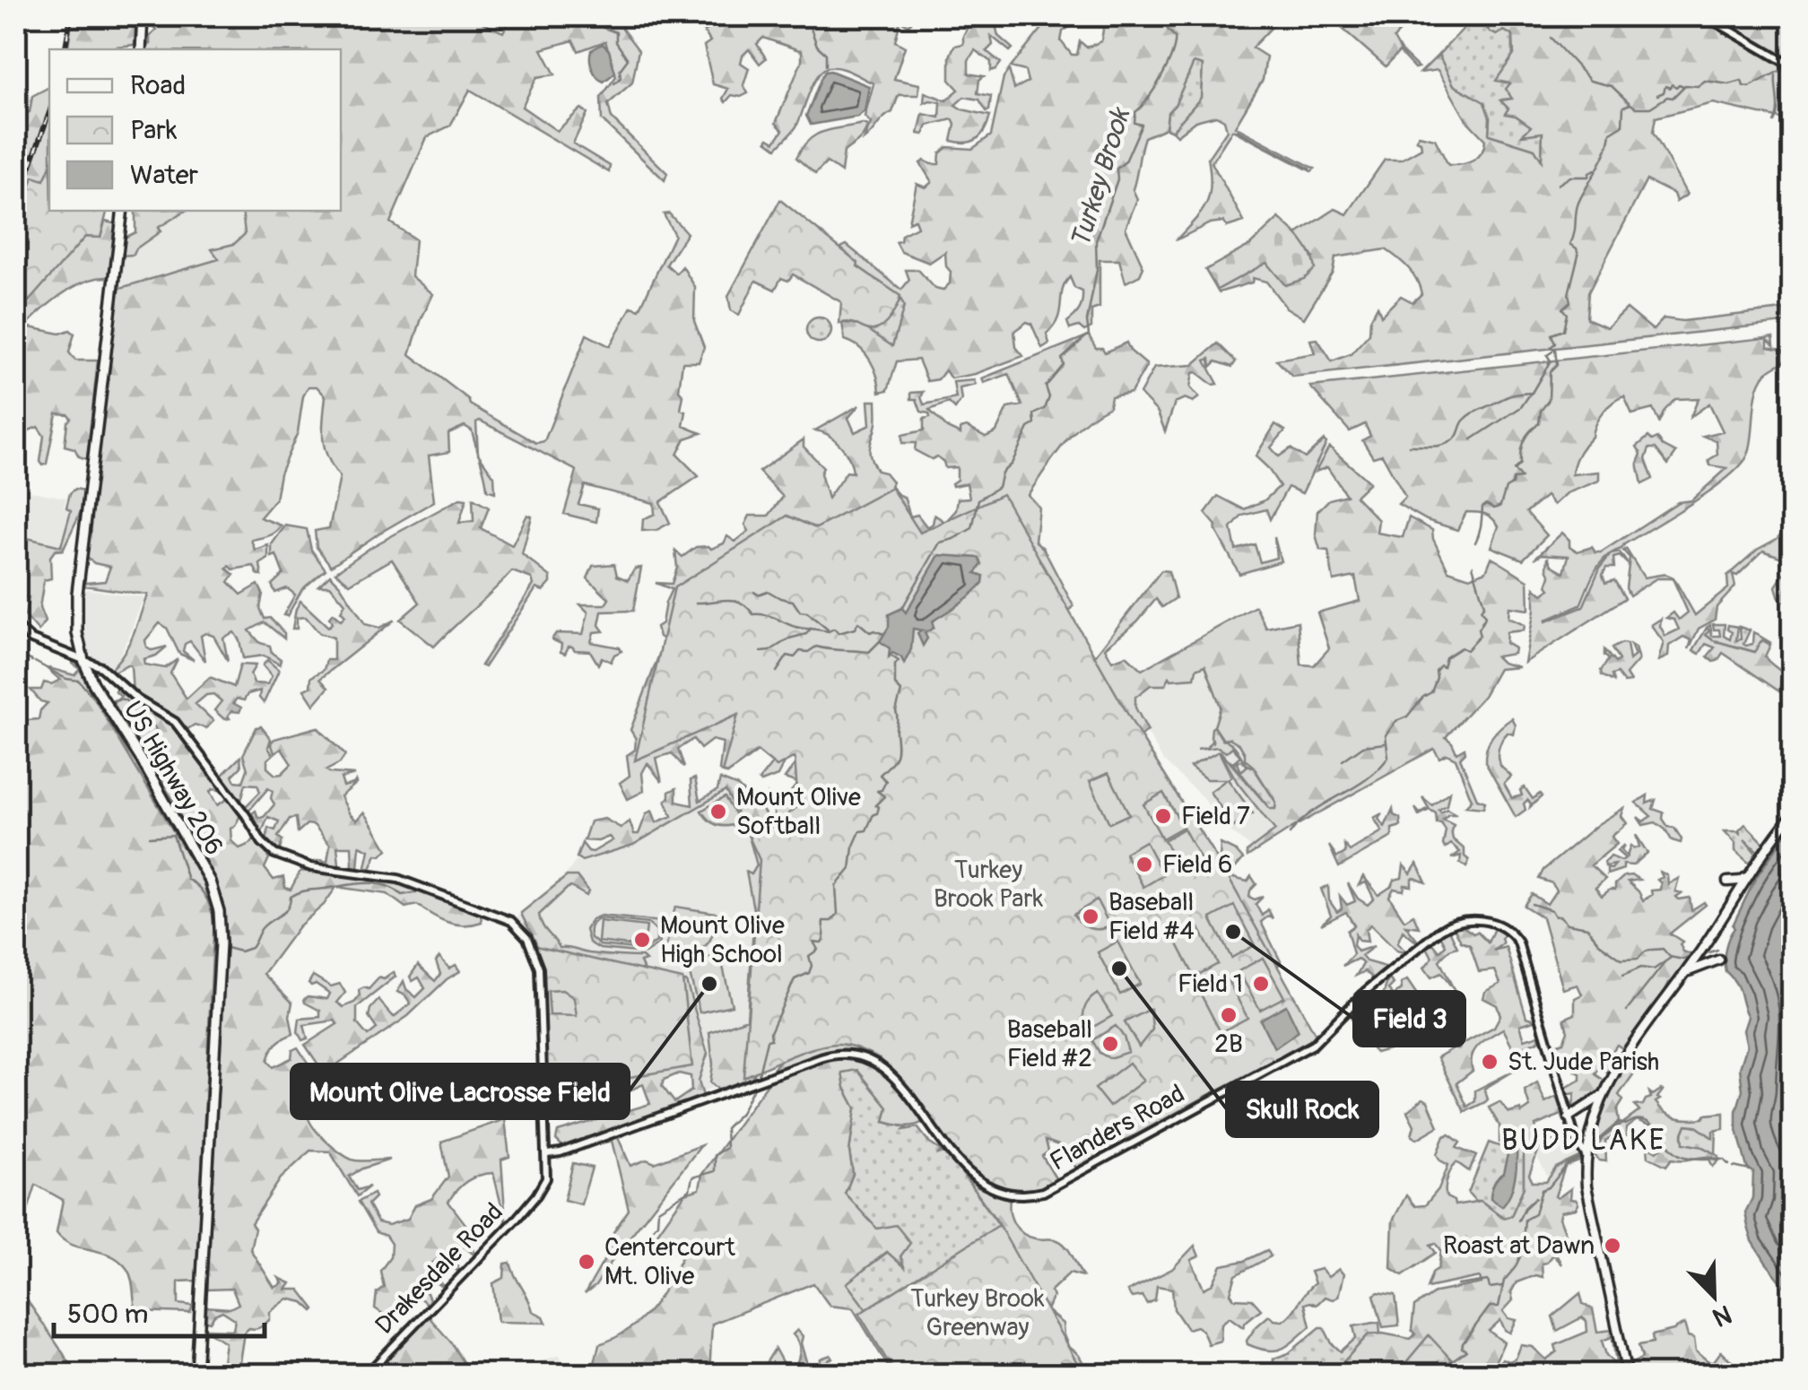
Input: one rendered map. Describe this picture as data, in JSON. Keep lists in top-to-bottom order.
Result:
{
  "streets": {
    "highway": ["US Highway 206"],
    "main road": ["Flanders Road", "Drakesdale Road"]
  },
  "crossings": [
    ["Flanders Road", "Drakesdale Road"]
  ],
  "districts": ["BUDD LAKE"],
  "water": ["Turkey Brook"],
  "parks": ["Turkey Brook Park", "Turkey Brook Greenway"],
  "places": [
    "Mount Olive Softball",
    "Field 7",
    "Field 6",
    "Baseball Field #4",
    "Field 3",
    "Mount Olive High School",
    "Skull Rock",
    "Mount Olive Lacrosse Field",
    "Field 1",
    "2B",
    "Baseball Field #2",
    "St. Jude Parish",
    "Roast at Dawn",
    "Centercourt Mt. Olive"
  ],
  "legend": ["Road", "Park", "Water"],
  "scale_bar": "500 m",
  "north": "bottom right"
}
